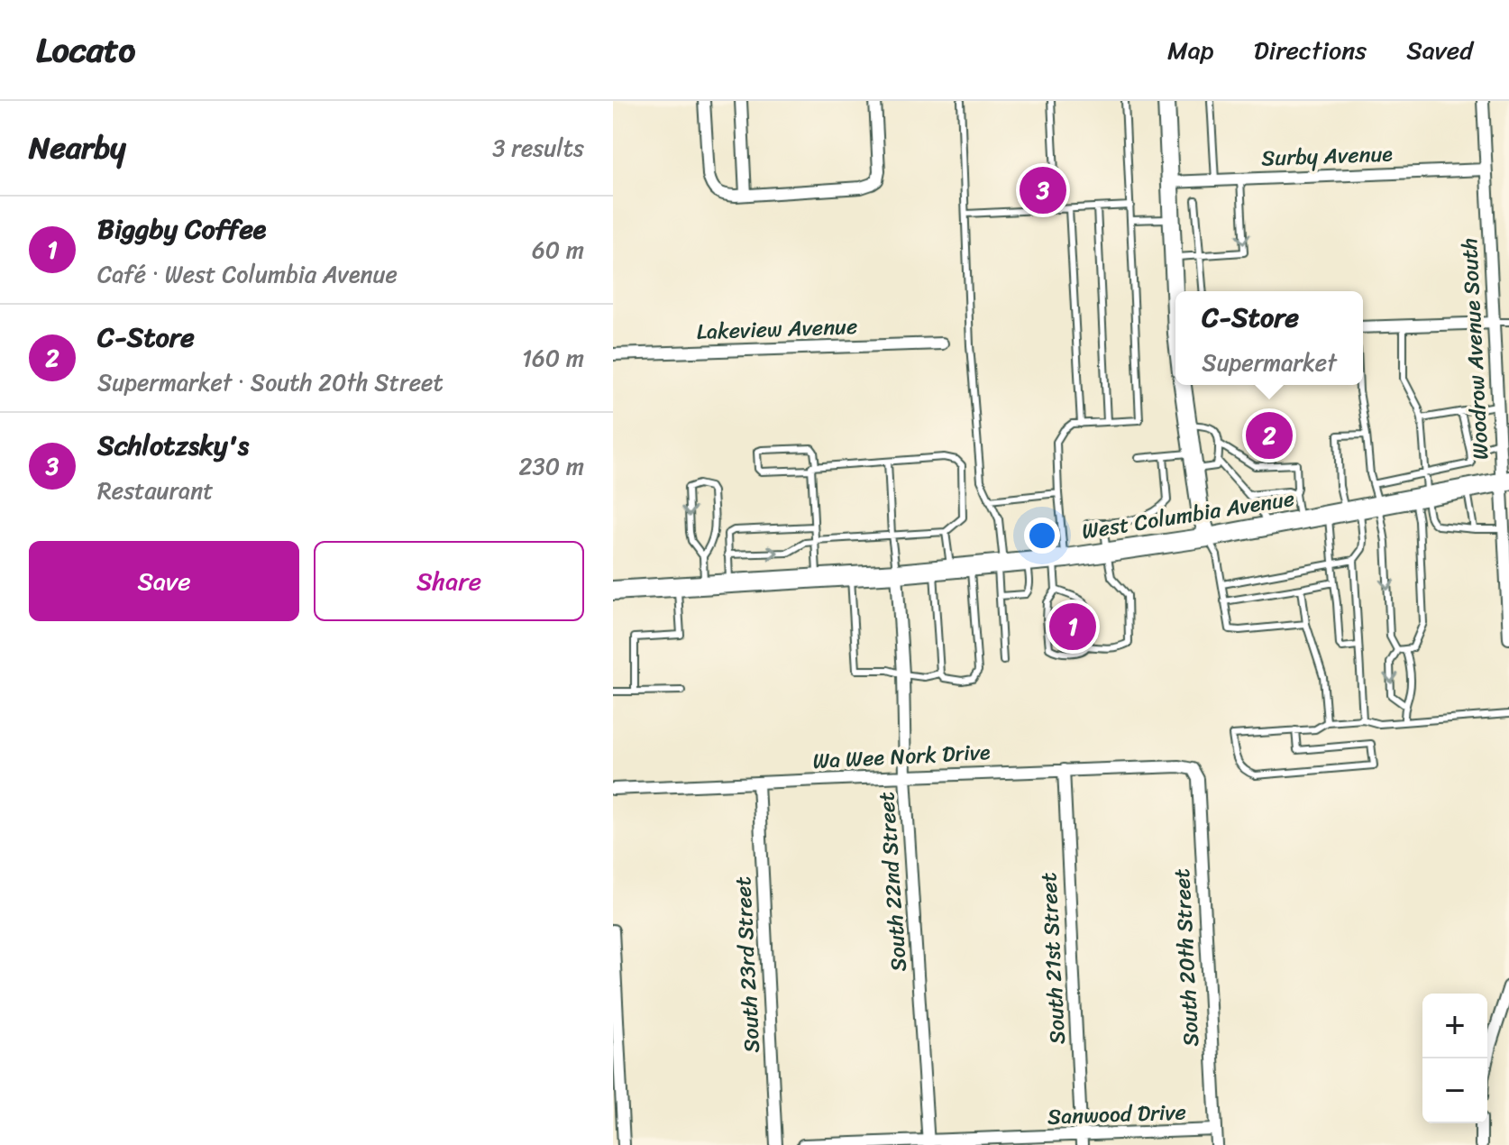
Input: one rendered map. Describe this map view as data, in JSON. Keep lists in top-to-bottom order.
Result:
{
  "streets": {
    "main road": ["West Columbia Avenue"],
    "street": [
      "Surby Avenue",
      "Lakeview Avenue",
      "Woodrow Avenue South",
      "Wa Wee Nork Drive",
      "South 22nd Street",
      "South 20th Street",
      "South 21st Street",
      "South 23rd Street",
      "Sanwood Drive"
    ]
  },
  "crossings": [
    ["Surby Avenue", "Woodrow Avenue South"],
    ["Woodrow Avenue South", "West Columbia Avenue"],
    ["West Columbia Avenue", "South 22nd Street"],
    ["Wa Wee Nork Drive", "South 22nd Street"],
    ["Wa Wee Nork Drive", "South 20th Street"],
    ["Wa Wee Nork Drive", "South 21st Street"],
    ["Wa Wee Nork Drive", "South 23rd Street"],
    ["South 22nd Street", "Sanwood Drive"],
    ["South 20th Street", "Sanwood Drive"],
    ["South 21st Street", "Sanwood Drive"]
  ],
  "page": {
    "header": "Locato",
    "nav": ["Map", "Directions", "Saved"],
    "heading": ["Nearby", "3 results"],
    "pins": ["3", "2", "1"],
    "list": [
      {
        "mark": "1",
        "name": "Biggby Coffee",
        "note": "Café · West Columbia Avenue",
        "value": "60 m"
      },
      {
        "mark": "2",
        "name": "C-Store",
        "note": "Supermarket · South 20th Street",
        "value": "160 m"
      },
      {
        "mark": "3",
        "name": "Schlotzsky's",
        "note": "Restaurant",
        "value": "230 m"
      }
    ],
    "popup": ["C-Store", "Supermarket"],
    "buttons": ["Save", "Share"],
    "map_buttons": ["+", "−"]
  }
}
